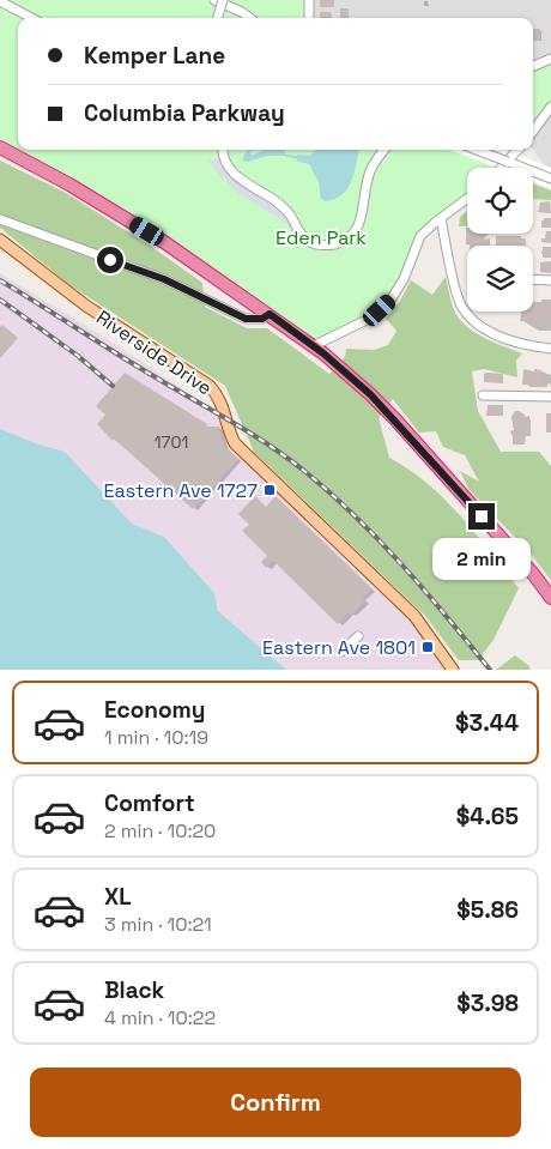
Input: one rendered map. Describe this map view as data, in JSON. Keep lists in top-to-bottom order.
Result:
{
  "streets": {
    "main road": ["Riverside Drive"]
  },
  "parks": ["Eden Park"],
  "places": {
    "transit": ["Eastern Ave 1727", "Eastern Ave 1801"]
  },
  "house_numbers": ["1701"],
  "page": {
    "banner": ["Kemper Lane", "Columbia Parkway"],
    "bubble": "2 min",
    "list": [
      {
        "name": "Economy",
        "note": "1 min · 10:19",
        "value": "$3.44"
      },
      {
        "name": "Comfort",
        "note": "2 min · 10:20",
        "value": "$4.65"
      },
      {
        "name": "XL",
        "note": "3 min · 10:21",
        "value": "$5.86"
      },
      {
        "name": "Black",
        "note": "4 min · 10:22",
        "value": "$3.98"
      }
    ],
    "buttons": "Confirm"
  }
}
